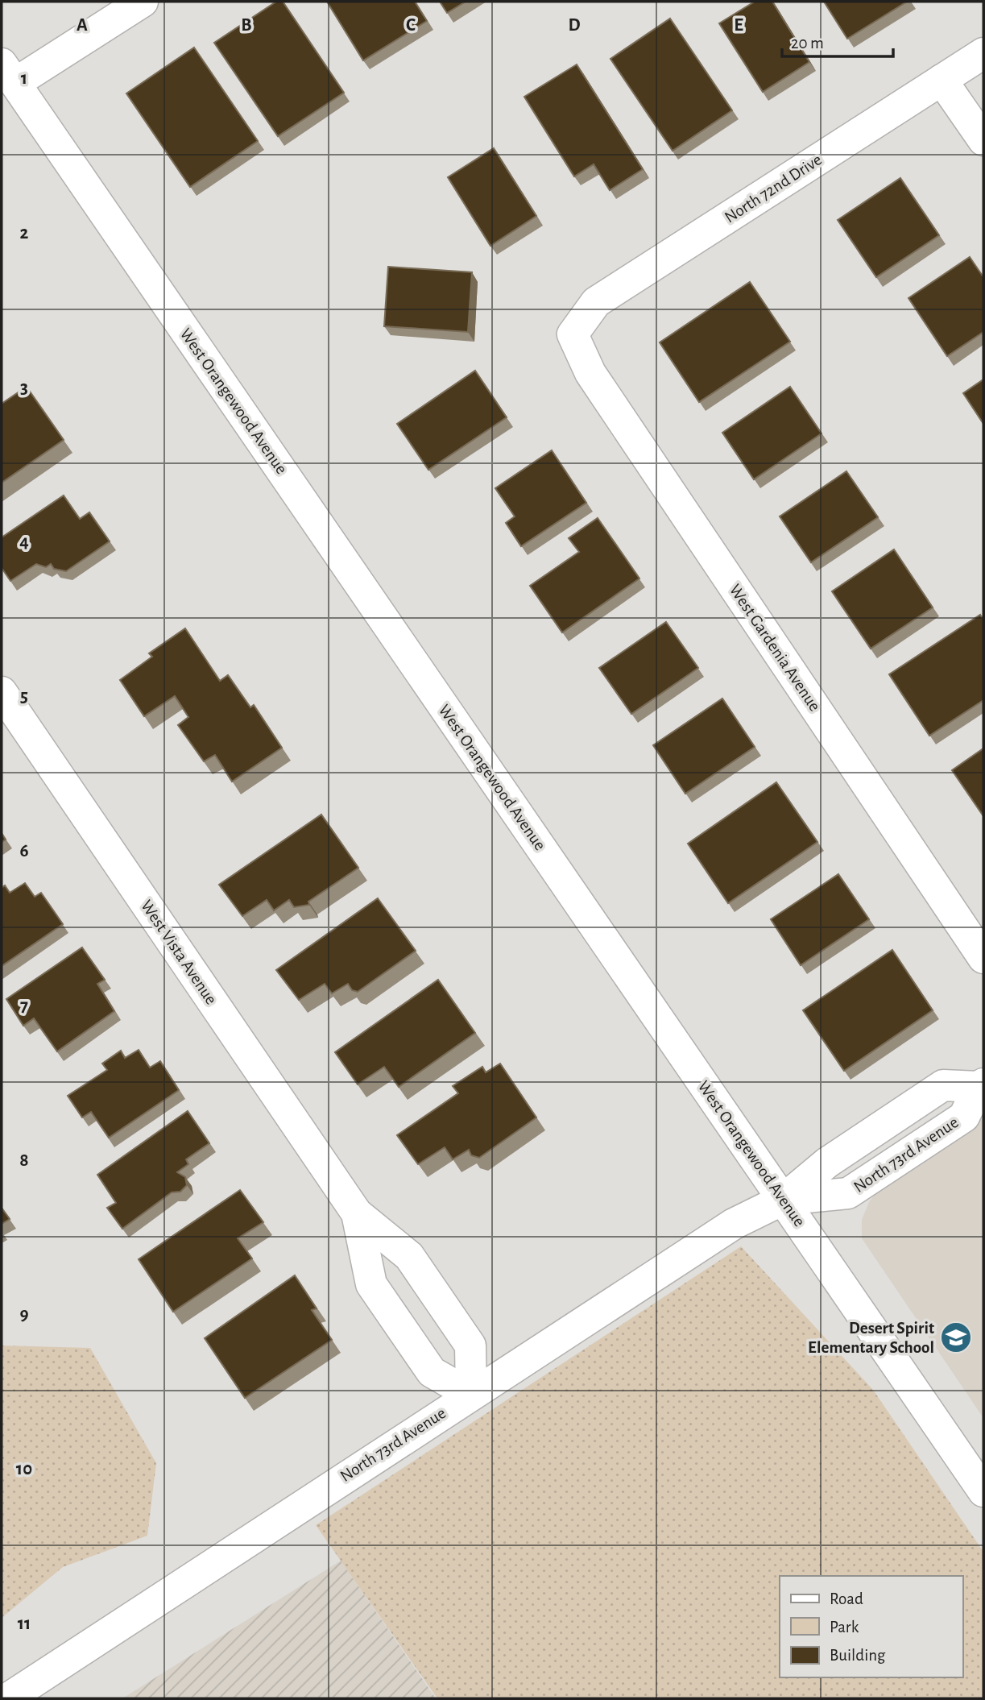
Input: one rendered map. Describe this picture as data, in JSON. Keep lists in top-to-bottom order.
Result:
{
  "streets": {
    "street": [
      "North 72nd Drive",
      "West Orangewood Avenue",
      "West Gardenia Avenue",
      "West Vista Avenue",
      "North 73rd Avenue"
    ]
  },
  "crossings": [
    ["North 72nd Drive", "West Gardenia Avenue"],
    ["West Orangewood Avenue", "North 73rd Avenue"],
    ["West Vista Avenue", "North 73rd Avenue"]
  ],
  "places": {
    "school or university": ["Desert Spirit Elementary School"]
  },
  "legend": ["Road", "Park", "Building"],
  "scale_bar": "20 m",
  "grid": {
    "columns": [
      "A",
      "B",
      "C",
      "D",
      "E"
    ],
    "rows": [
      "1",
      "2",
      "3",
      "4",
      "5",
      "6",
      "7",
      "8",
      "9",
      "10",
      "11"
    ]
  }
}
